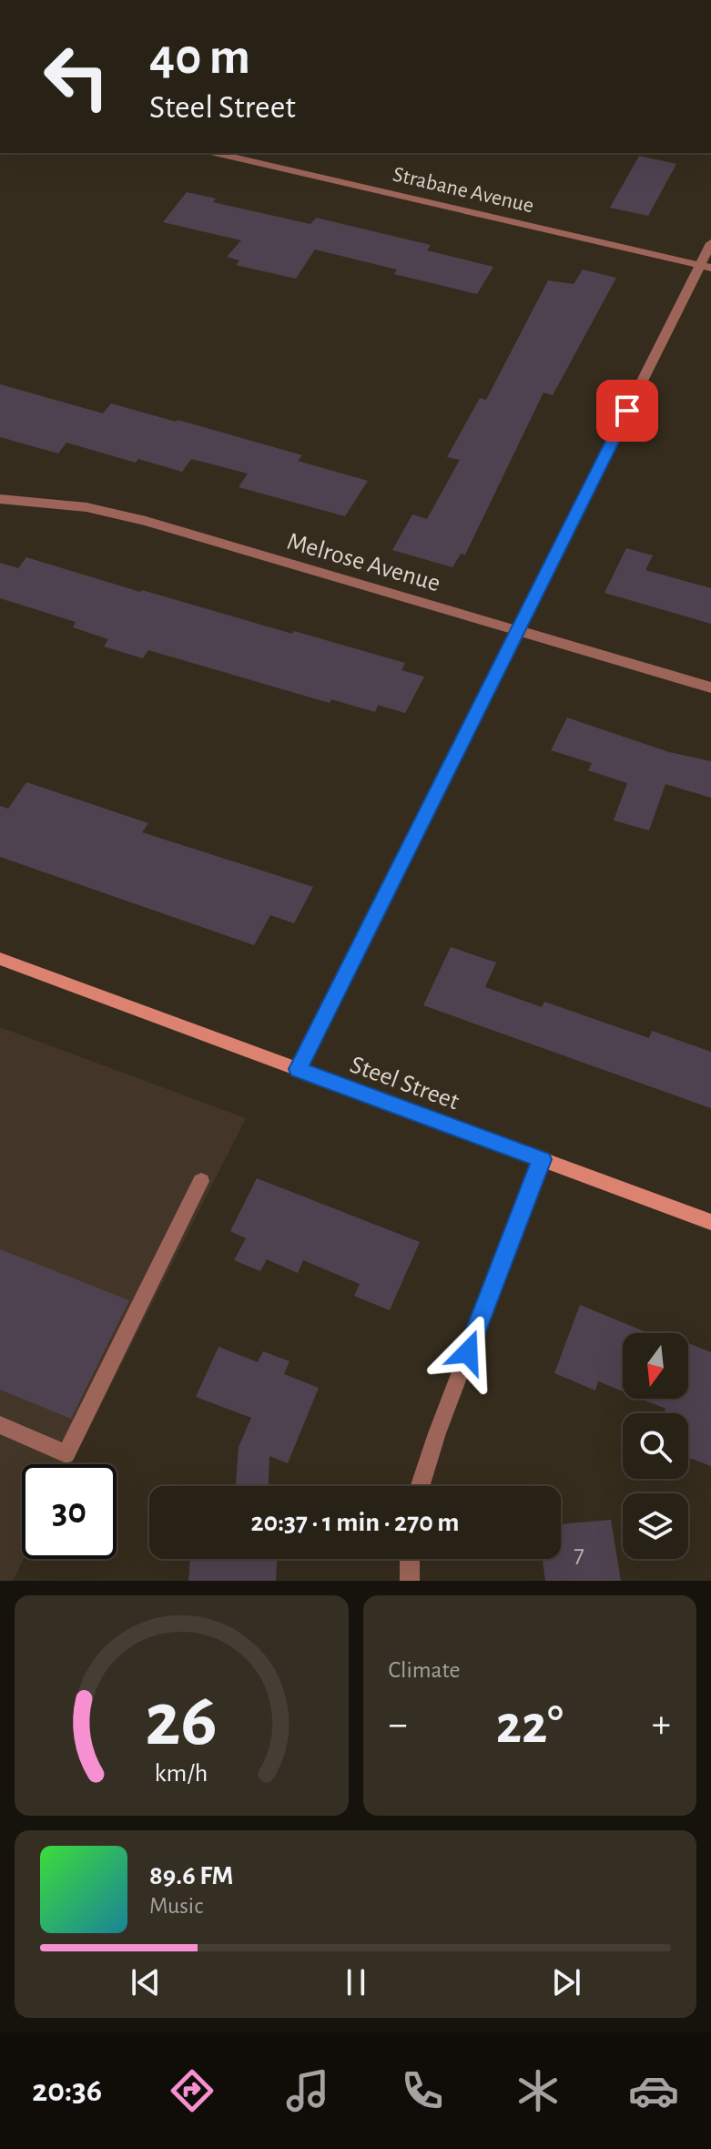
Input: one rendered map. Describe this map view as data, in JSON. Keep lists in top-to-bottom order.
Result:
{
  "streets": {
    "street": ["Strabane Avenue", "Melrose Avenue", "Steel Street"]
  },
  "house_numbers": ["7"],
  "north": "bottom",
  "page": {
    "turn": ["40 m", "Steel Street"],
    "limit": "30",
    "trip": "20:37 · 1 min · 270 m",
    "tile": "Climate",
    "heat": ["−", "22°", "+"],
    "song": ["89.6 FM", "Music"],
    "tabs": "20:36",
    "gauge": ["26", "km/h"]
  }
}
